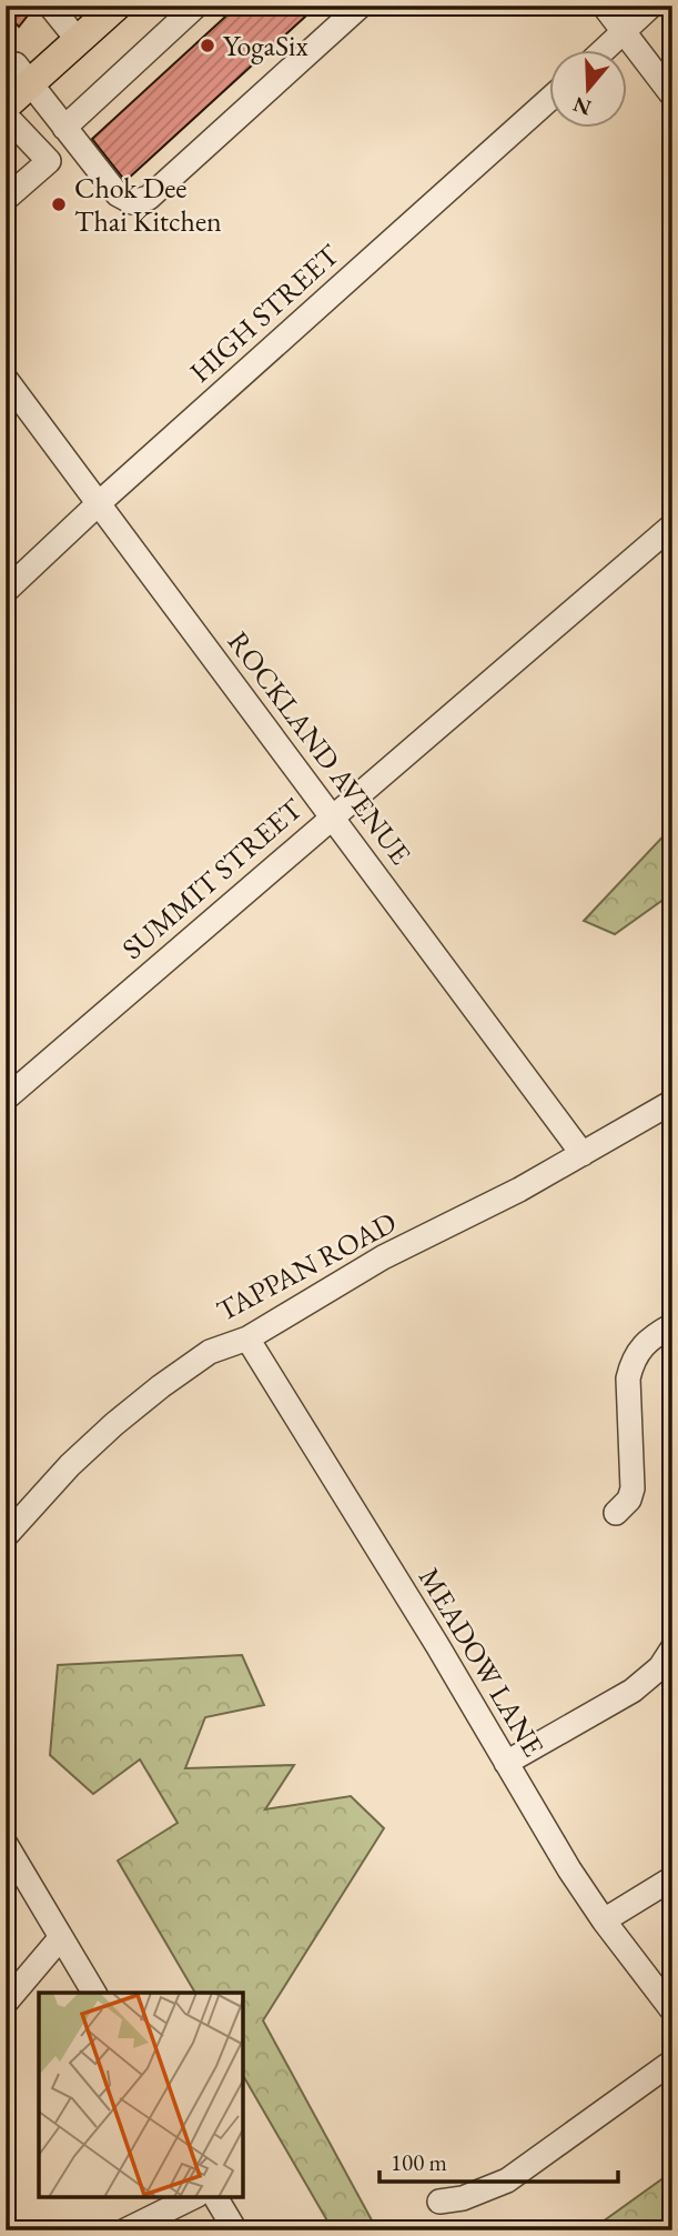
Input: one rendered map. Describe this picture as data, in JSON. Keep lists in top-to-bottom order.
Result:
{
  "streets": {
    "street": [
      "HIGH STREET",
      "ROCKLAND AVENUE",
      "SUMMIT STREET",
      "TAPPAN ROAD",
      "MEADOW LANE"
    ]
  },
  "crossings": [
    ["HIGH STREET", "ROCKLAND AVENUE"],
    ["ROCKLAND AVENUE", "SUMMIT STREET"],
    ["ROCKLAND AVENUE", "TAPPAN ROAD"],
    ["TAPPAN ROAD", "MEADOW LANE"]
  ],
  "places": ["YogaSix", "Chok Dee Thai Kitchen"],
  "scale_bar": "100 m",
  "north": "bottom"
}
